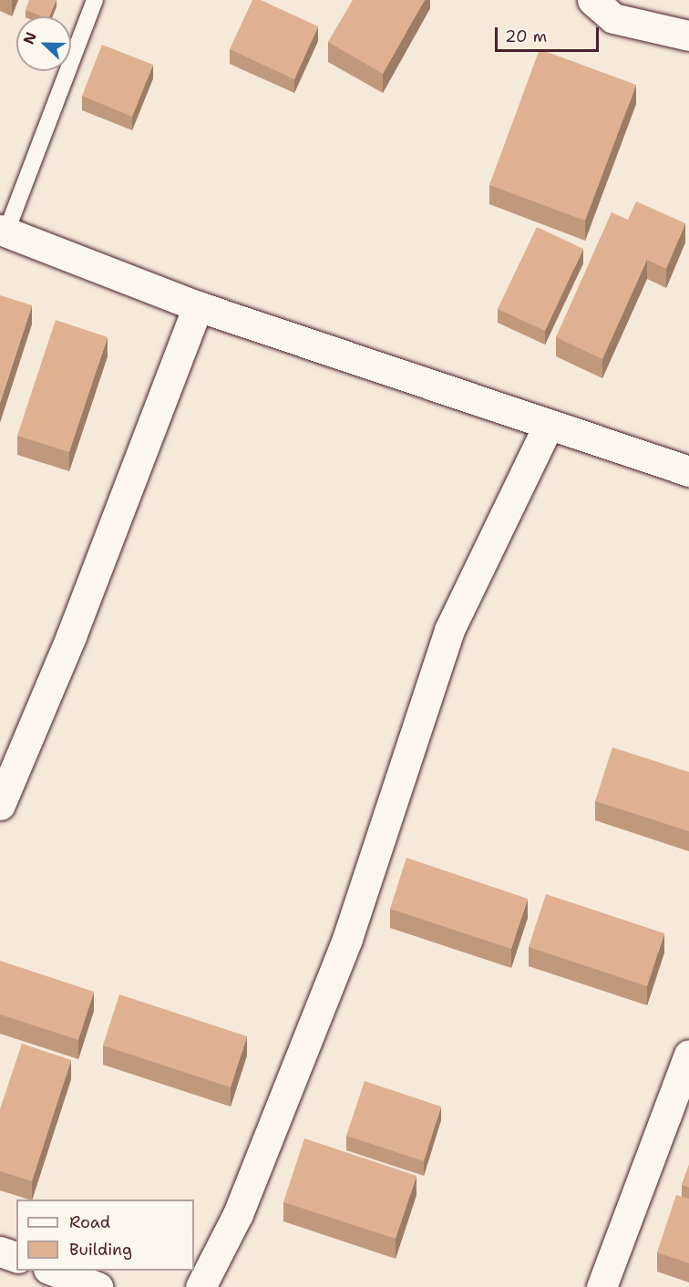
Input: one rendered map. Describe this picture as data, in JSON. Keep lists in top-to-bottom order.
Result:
{
  "legend": ["Road", "Building"],
  "scale_bar": "20 m",
  "north": "left"
}
